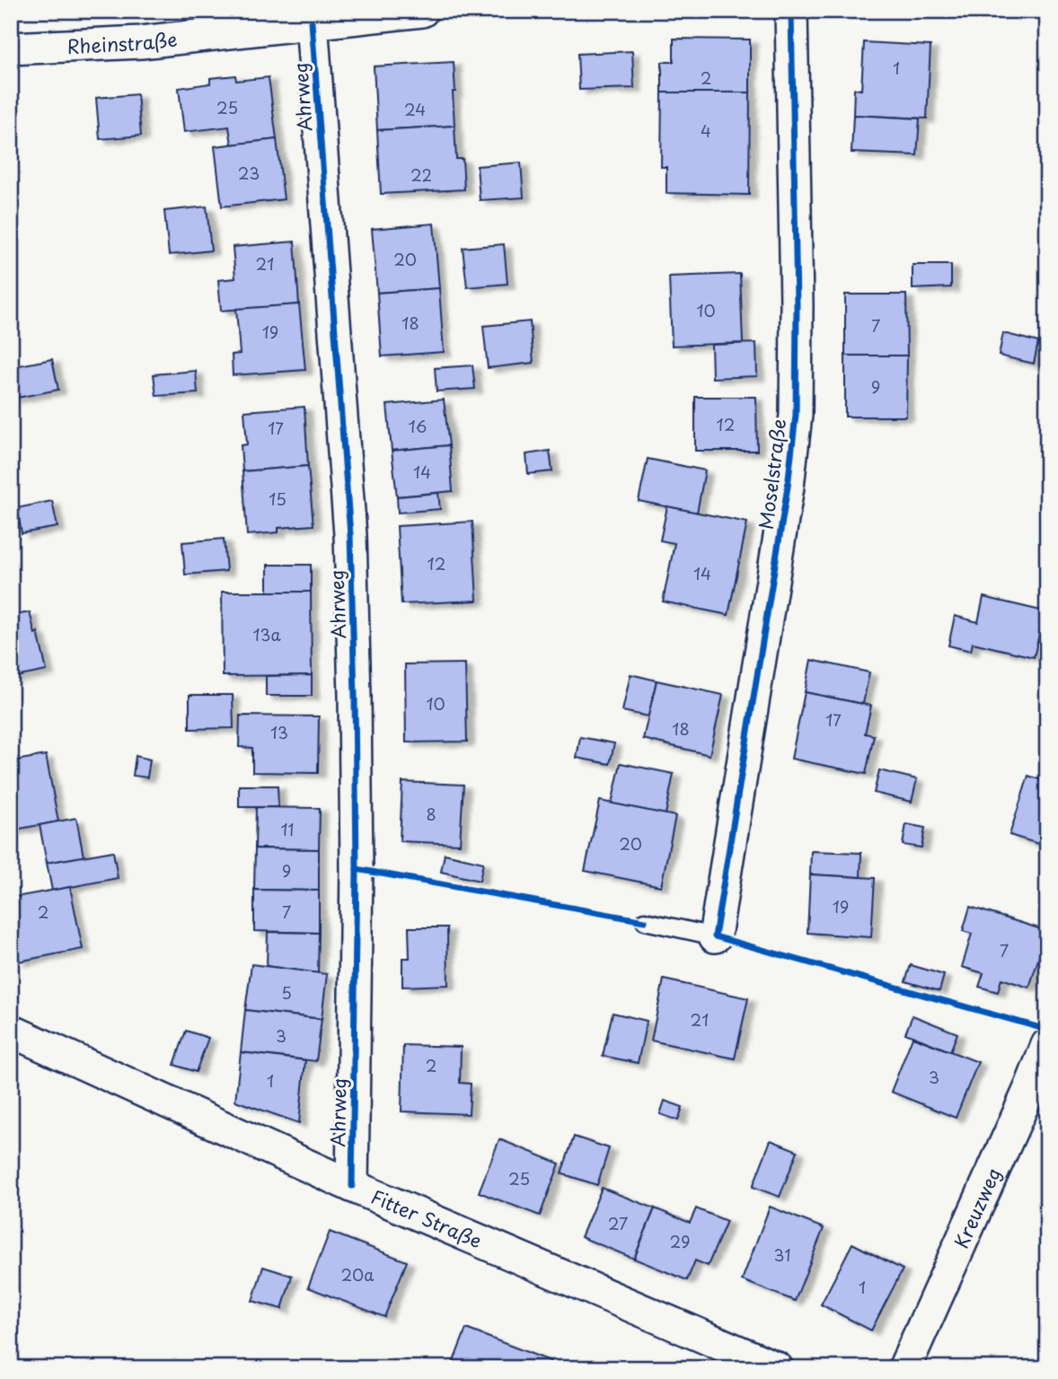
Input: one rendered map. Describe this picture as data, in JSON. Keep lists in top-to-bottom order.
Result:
{
  "streets": {
    "street": [
      "Rheinstraße",
      "Ahrweg",
      "Moselstraße",
      "Kreuzweg",
      "Fitter Straße"
    ]
  },
  "crossings": [
    ["Rheinstraße", "Ahrweg"],
    ["Ahrweg", "Fitter Straße"]
  ],
  "house_numbers": [
    "1",
    "2",
    "25",
    "24",
    "4",
    "23",
    "22",
    "20",
    "21",
    "10",
    "18",
    "7",
    "19",
    "9",
    "12",
    "16",
    "17",
    "14",
    "15",
    "12",
    "14",
    "13a",
    "10",
    "17",
    "18",
    "13",
    "8",
    "11",
    "20",
    "9",
    "19",
    "2",
    "7",
    "7",
    "5",
    "21",
    "3",
    "2",
    "3",
    "1",
    "25",
    "27",
    "29",
    "31",
    "20a",
    "1"
  ]
}
